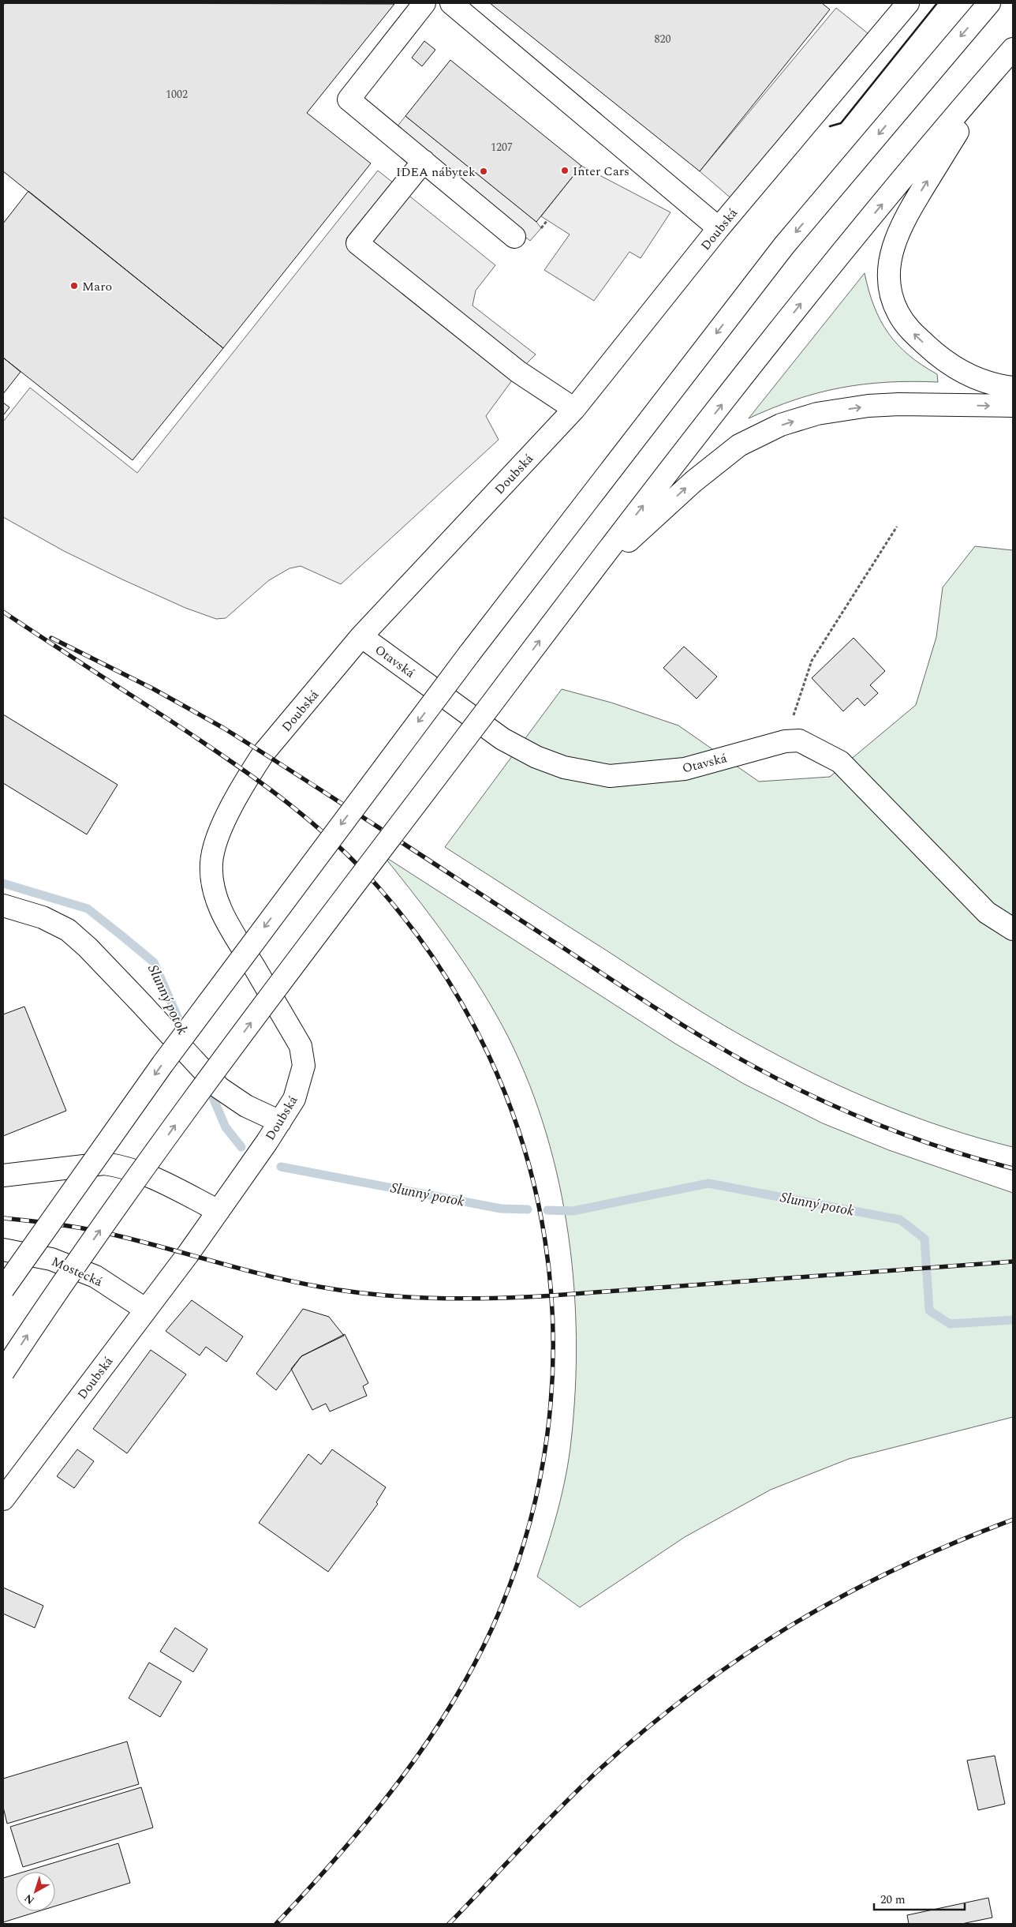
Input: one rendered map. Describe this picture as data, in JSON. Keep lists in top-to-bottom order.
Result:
{
  "streets": {
    "main road": ["Doubská", "Otavská", "Mostecká"]
  },
  "crossings": [
    ["Doubská", "Otavská"],
    ["Doubská", "Mostecká"]
  ],
  "water": ["Slunný potok"],
  "places": ["Inter Cars", "IDEA nábytek", "Maro"],
  "house_numbers": ["820", "1002", "1207"],
  "scale_bar": "20 m",
  "north": "bottom left"
}
